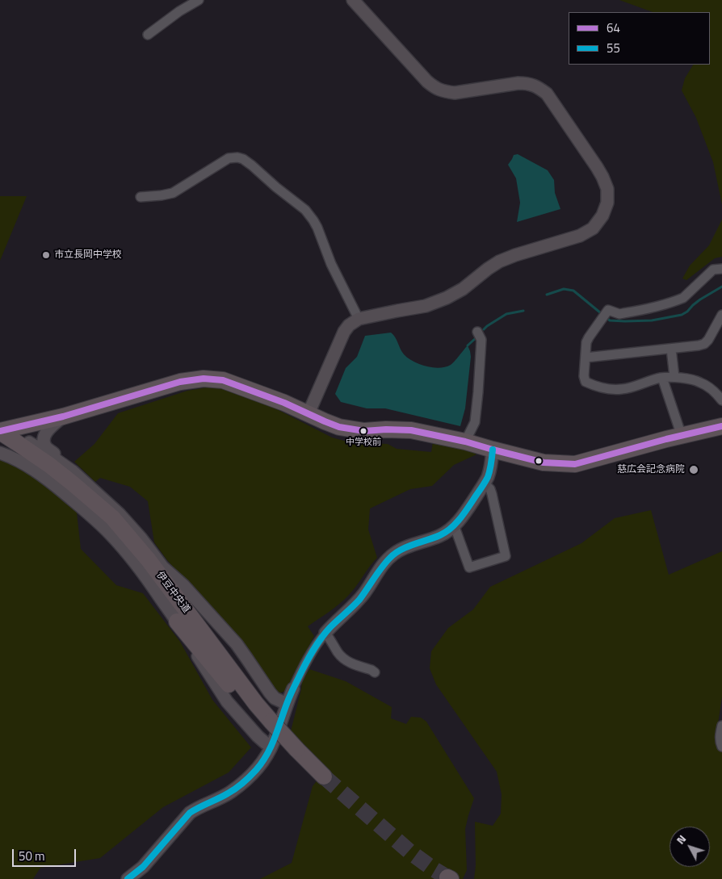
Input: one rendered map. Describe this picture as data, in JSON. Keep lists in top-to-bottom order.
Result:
{
  "streets": {
    "highway": ["伊豆中央道"]
  },
  "places": ["市立長岡中学校", "中学校前", "慈広会記念病院"],
  "lines": ["transit line 64", "transit line 55"],
  "legend": ["64", "55"],
  "scale_bar": "50 m",
  "north": "top left"
}
